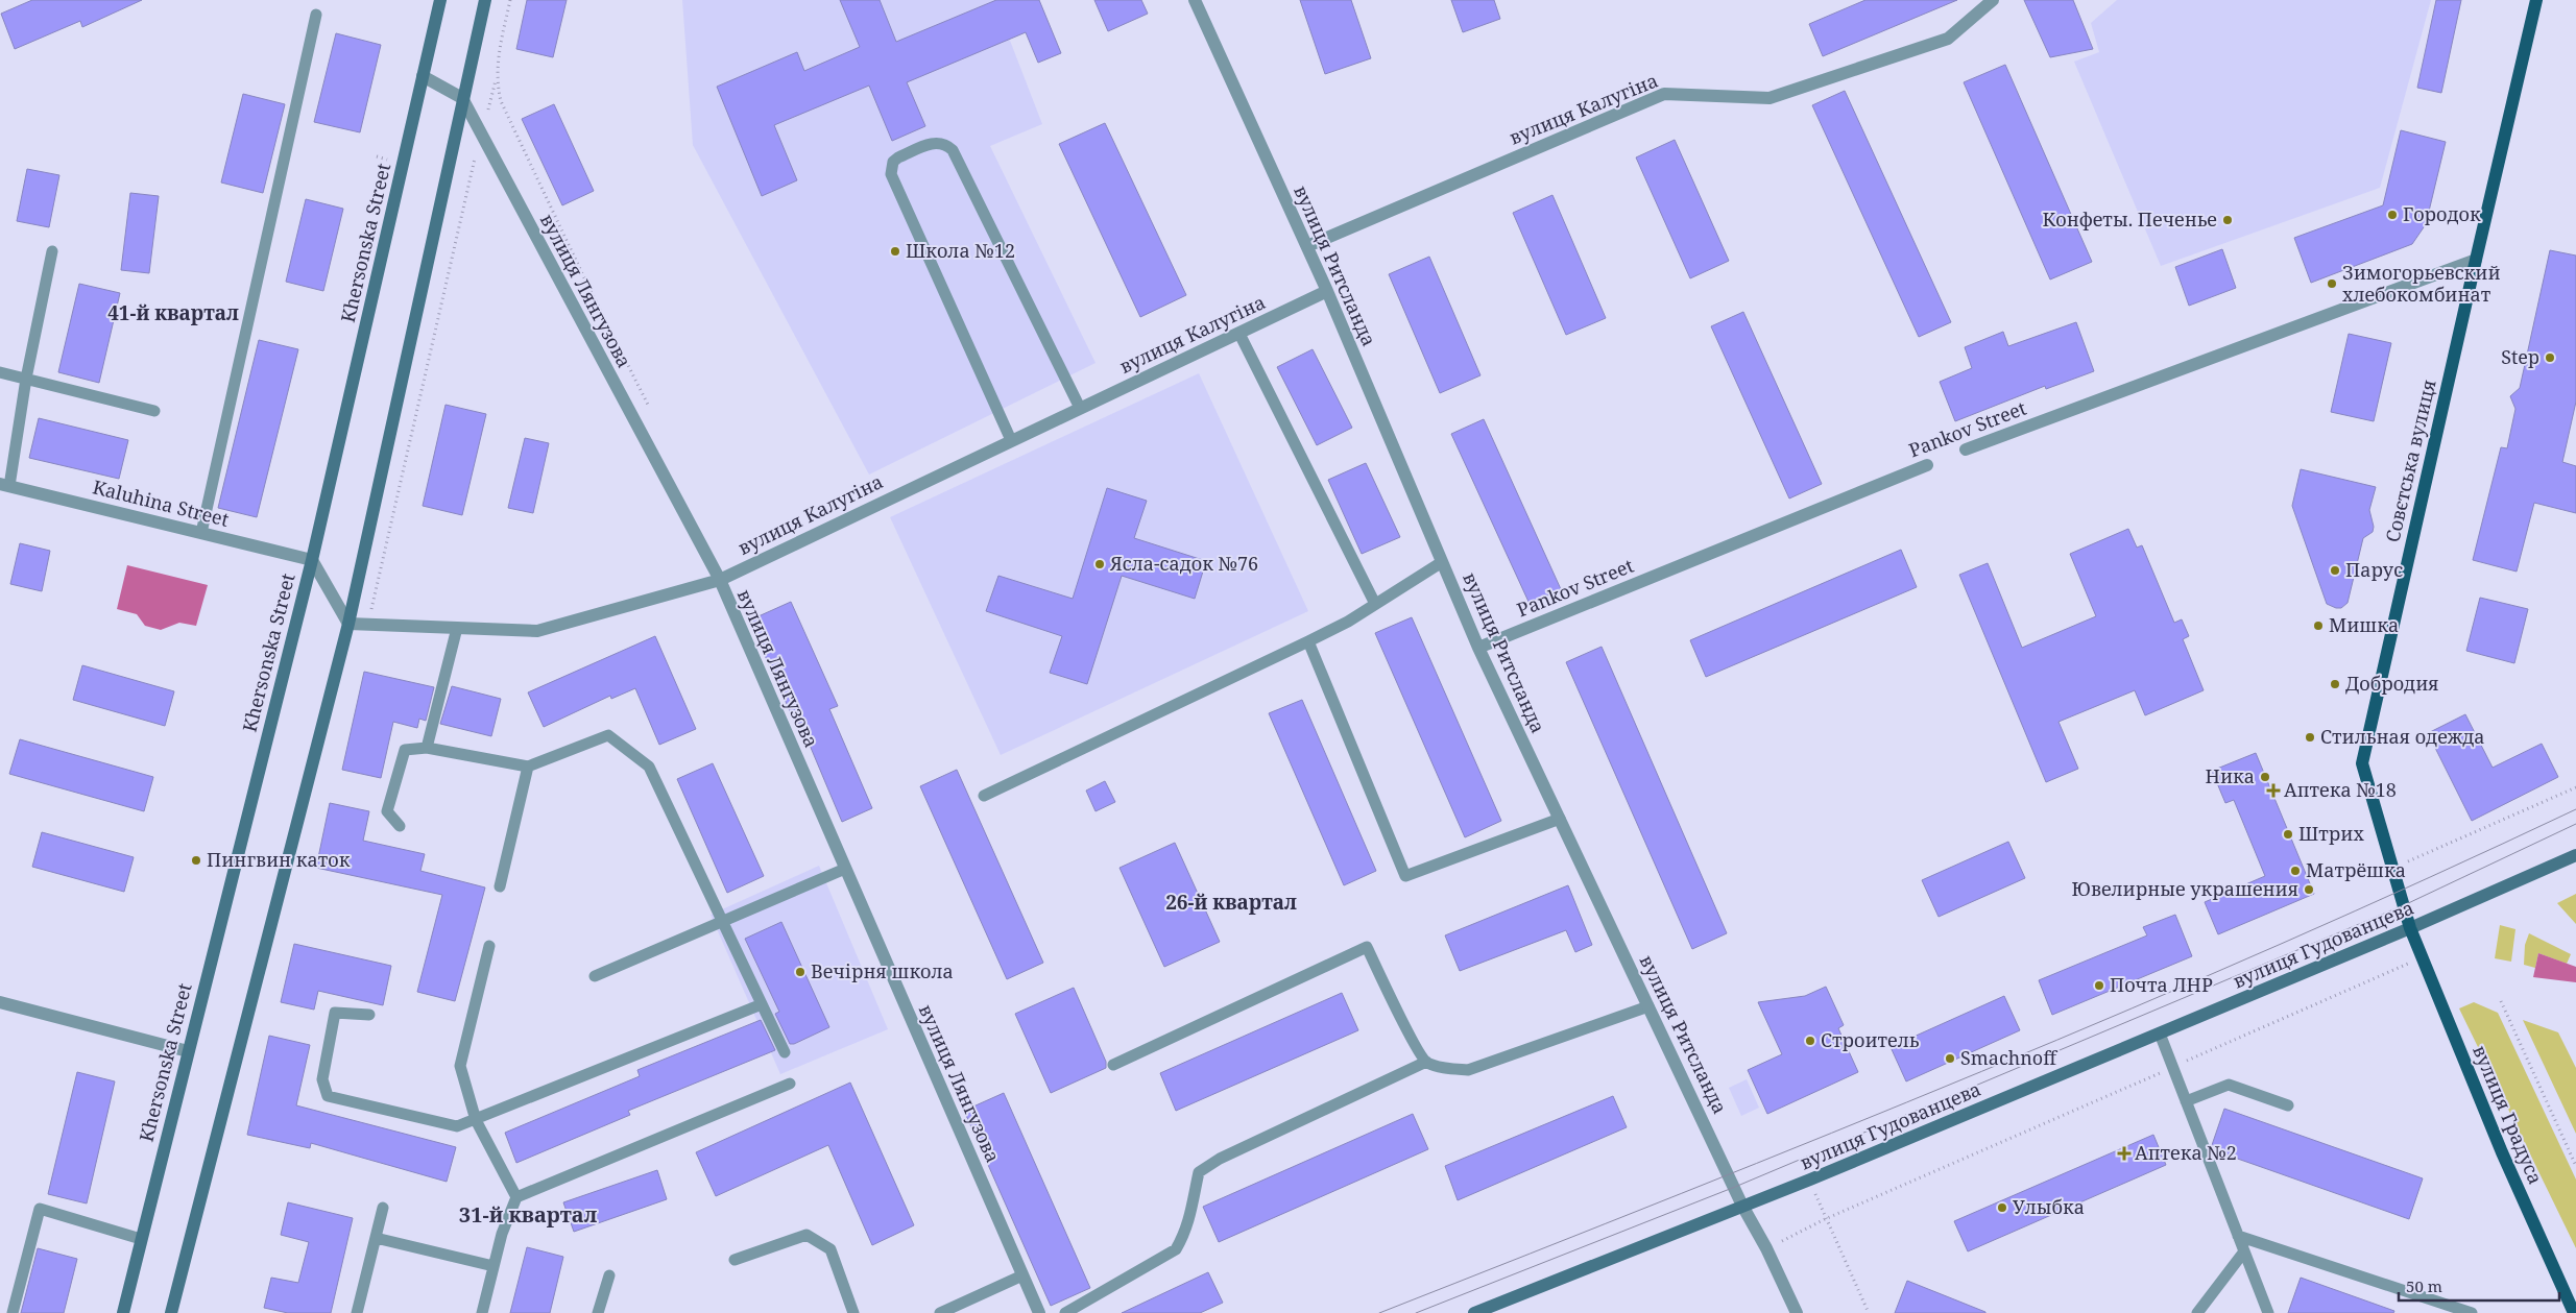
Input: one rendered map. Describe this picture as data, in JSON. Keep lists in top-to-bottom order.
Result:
{
  "streets": {
    "main road": ["Совєтська вулиця", "вулиця Градуса"],
    "street": [
      "вулиця Калугіна",
      "Khersonska Street",
      "вулиця Ритсланда",
      "вулиця Лянгузова",
      "Pankov Street",
      "Kaluhina Street",
      "вулиця Гудованцева"
    ]
  },
  "crossings": [
    ["вулиця Калугіна", "вулиця Ритсланда"],
    ["вулиця Калугіна", "вулиця Лянгузова"],
    ["Khersonska Street", "Kaluhina Street"],
    ["вулиця Ритсланда", "Pankov Street"],
    ["вулиця Ритсланда", "вулиця Гудованцева"],
    ["Pankov Street", "Совєтська вулиця"],
    ["Совєтська вулиця", "вулиця Гудованцева"],
    ["Совєтська вулиця", "вулиця Градуса"],
    ["вулиця Гудованцева", "вулиця Градуса"]
  ],
  "districts": ["41-й квартал", "26-й квартал", "31-й квартал"],
  "places": {
    "other": [
      "Городок",
      "Конфеты. Печенье",
      "Школа №12",
      "Зимогорьевский хлебокомбинат",
      "Step",
      "Ясла-садок №76",
      "Парус",
      "Мишка",
      "Добродия",
      "Стильная одежда",
      "Ника",
      "Штрих",
      "Пингвин каток",
      "Матрёшка",
      "Ювелирные украшения",
      "Вечірня школа",
      "Почта ЛНР",
      "Строитель",
      "Smachnoff",
      "Улыбка"
    ],
    "health": ["Аптека №18", "Аптека №2"]
  },
  "scale_bar": "50 m"
}
